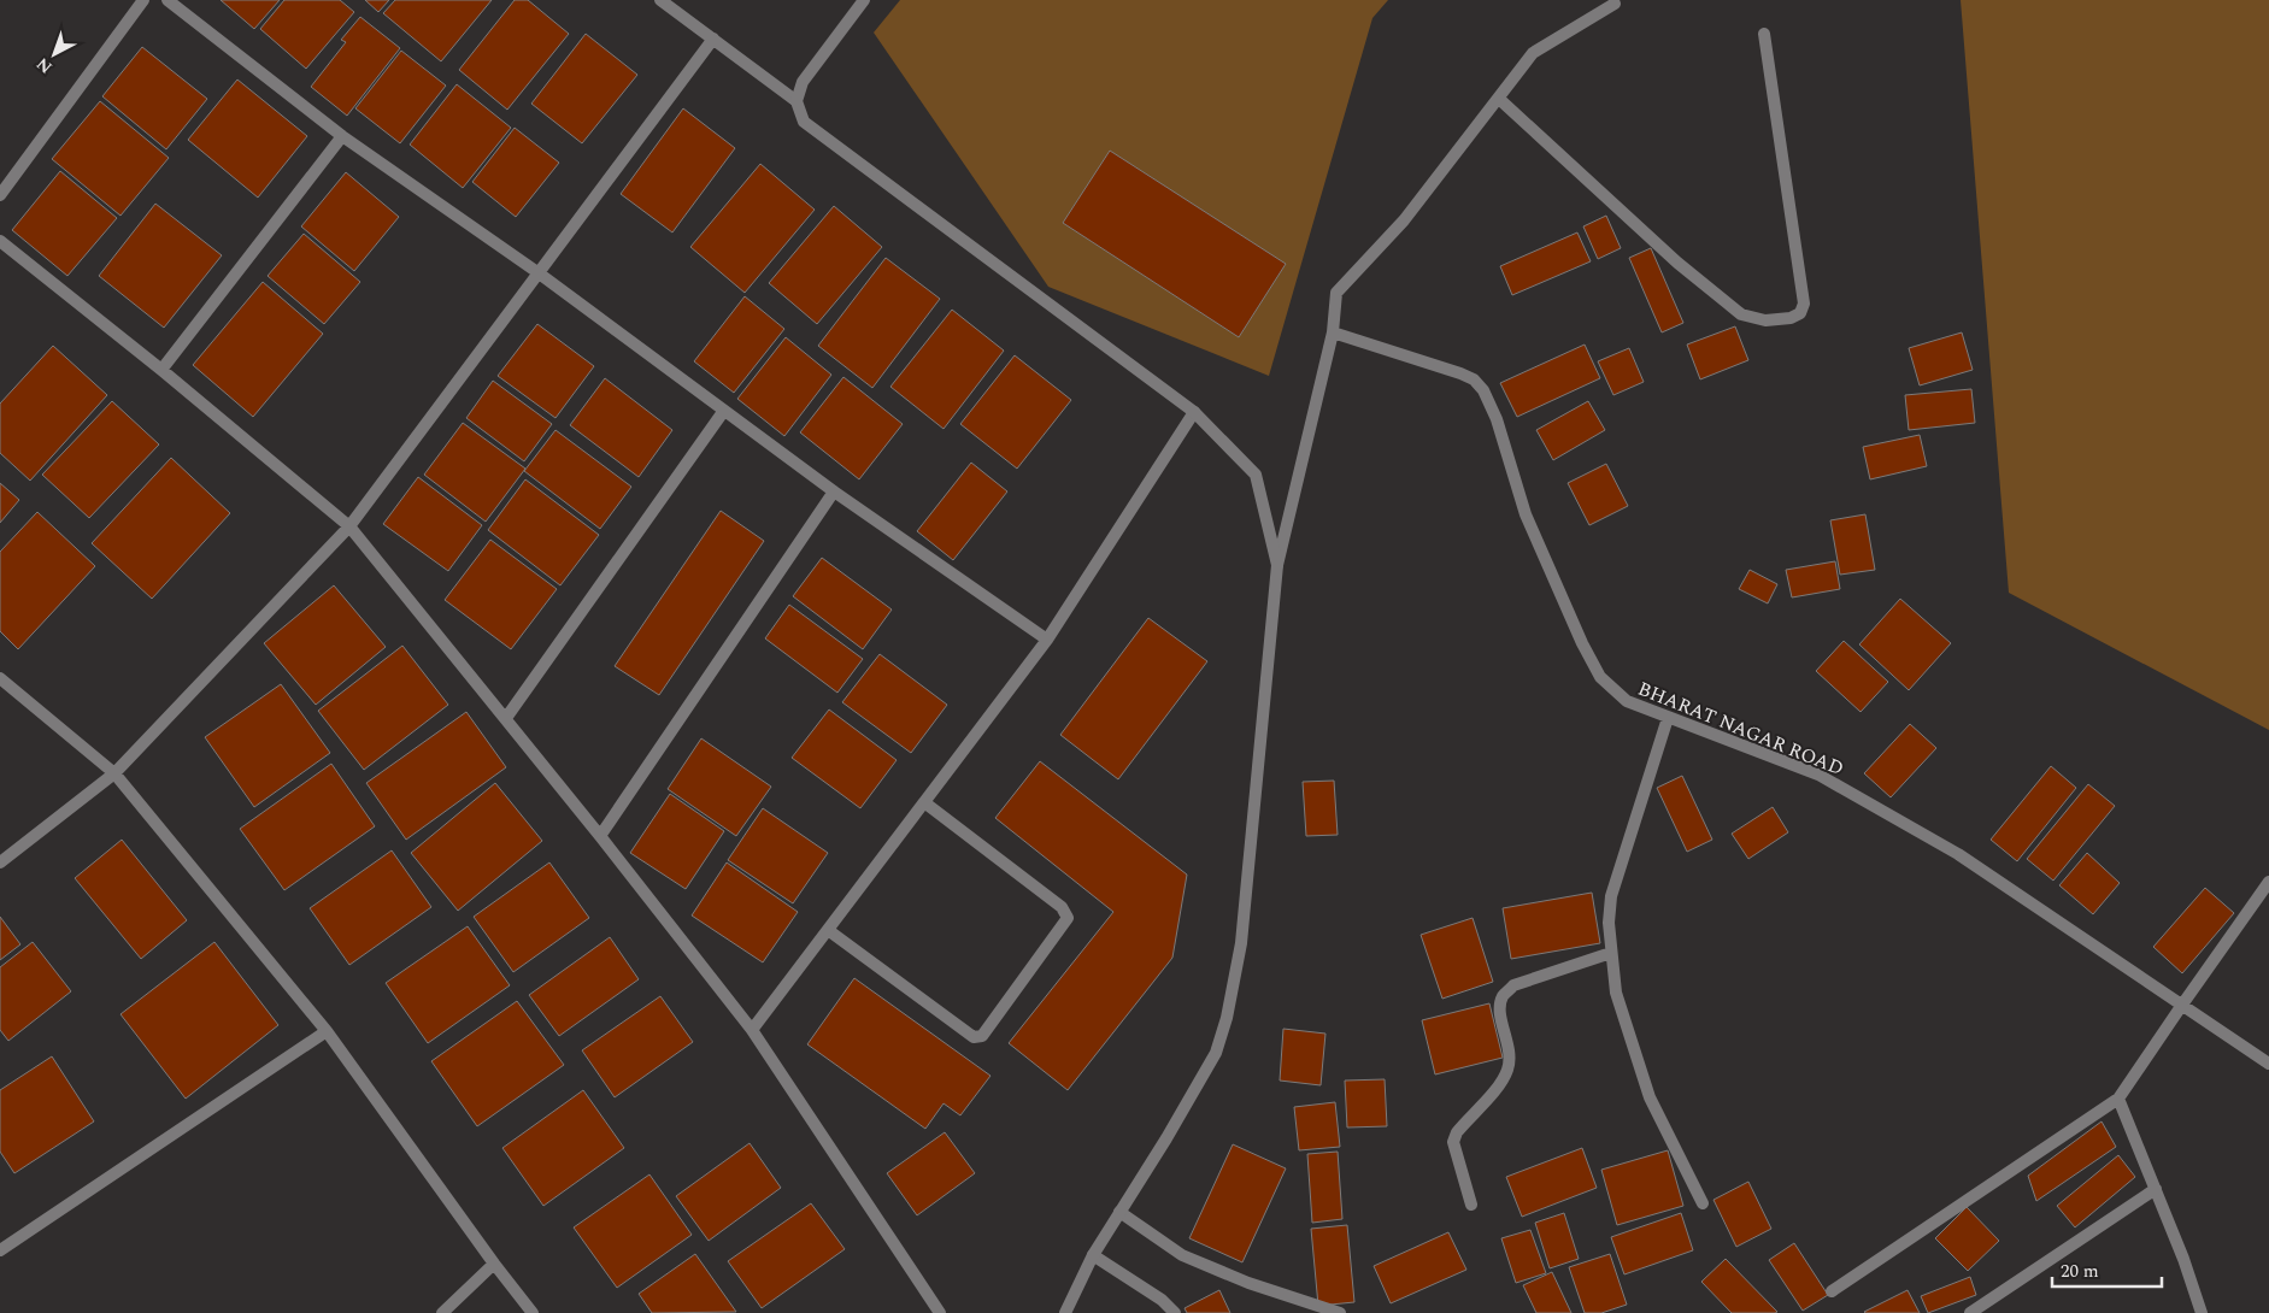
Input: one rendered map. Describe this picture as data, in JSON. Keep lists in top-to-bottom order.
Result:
{
  "streets": {
    "street": ["BHARAT NAGAR ROAD"]
  },
  "scale_bar": "20 m",
  "north": "bottom left"
}
